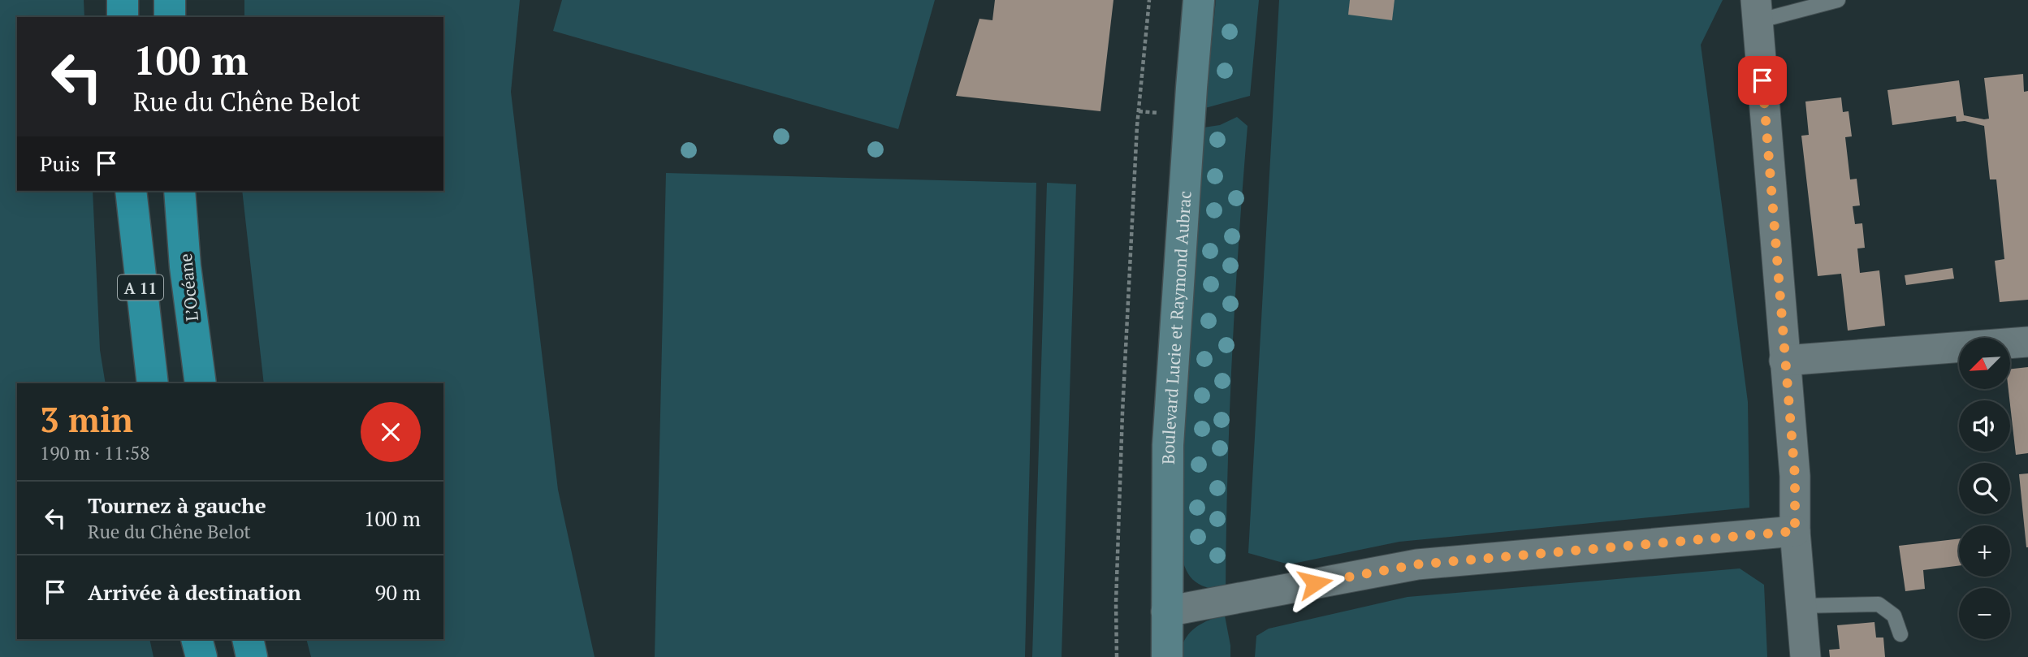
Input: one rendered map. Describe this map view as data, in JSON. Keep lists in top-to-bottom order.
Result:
{
  "streets": {
    "highway": ["A 11", "L’Océane"],
    "street": ["Boulevard Lucie et Raymond Aubrac"]
  },
  "north": "bottom left",
  "page": {
    "turn": ["100 m", "Rue du Chêne Belot"],
    "then": "Puis",
    "map_buttons": ["+", "−"],
    "heading": ["3 min", "190 m · 11:58"],
    "list": [
      {
        "name": "Tournez à gauche",
        "note": "Rue du Chêne Belot",
        "value": "100 m"
      },
      {
        "name": "Arrivée à destination",
        "value": "90 m"
      }
    ]
  }
}
